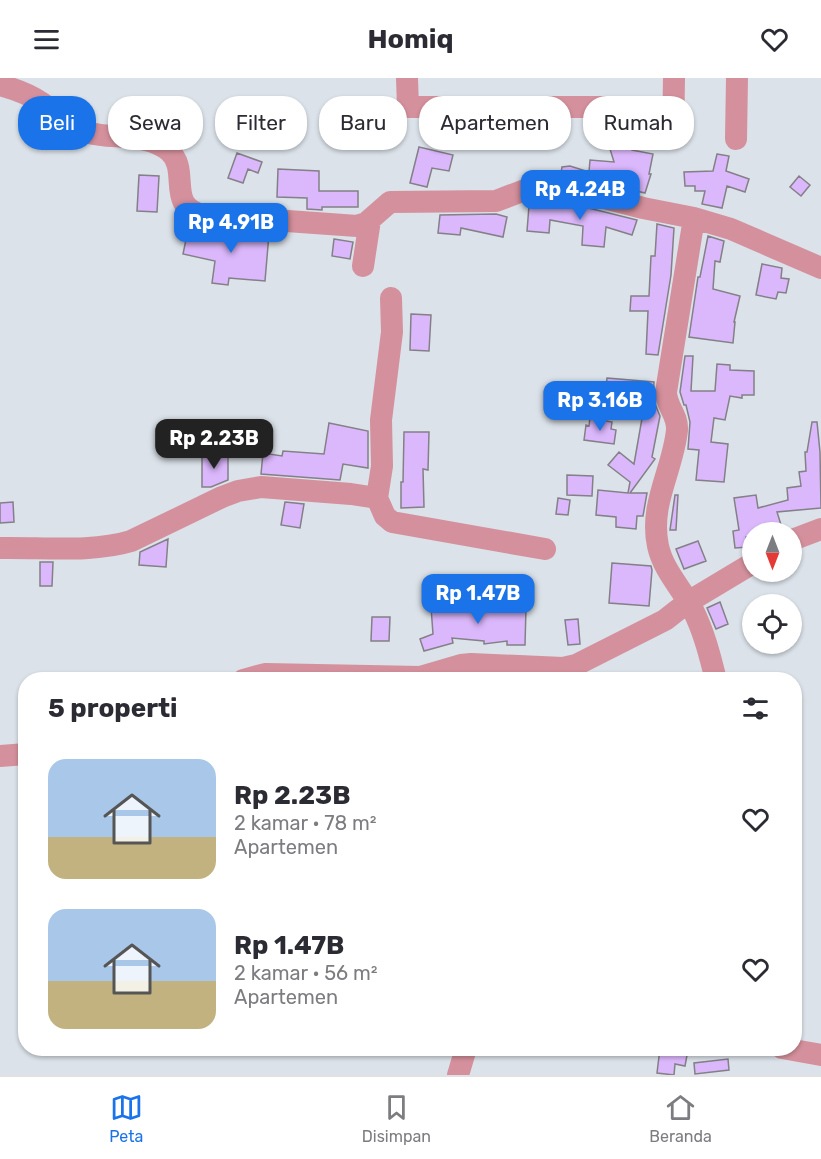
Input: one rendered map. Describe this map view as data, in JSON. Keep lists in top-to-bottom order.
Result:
{
  "north": "bottom",
  "page": {
    "header": "Homiq",
    "chip": [
      "Beli",
      "Sewa",
      "Filter",
      "Baru",
      "Apartemen",
      "Rumah"
    ],
    "price": [
      "Rp 4.24B",
      "Rp 4.91B",
      "Rp 3.16B",
      "Rp 2.23B",
      "Rp 1.47B"
    ],
    "heading": "5 properti",
    "list": [
      {
        "name": "Rp 2.23B",
        "note": "2 kamar · 78 m² · Apartemen"
      },
      {
        "name": "Rp 1.47B",
        "note": "2 kamar · 56 m² · Apartemen"
      }
    ],
    "tabs": ["Peta", "Disimpan", "Beranda"]
  }
}
